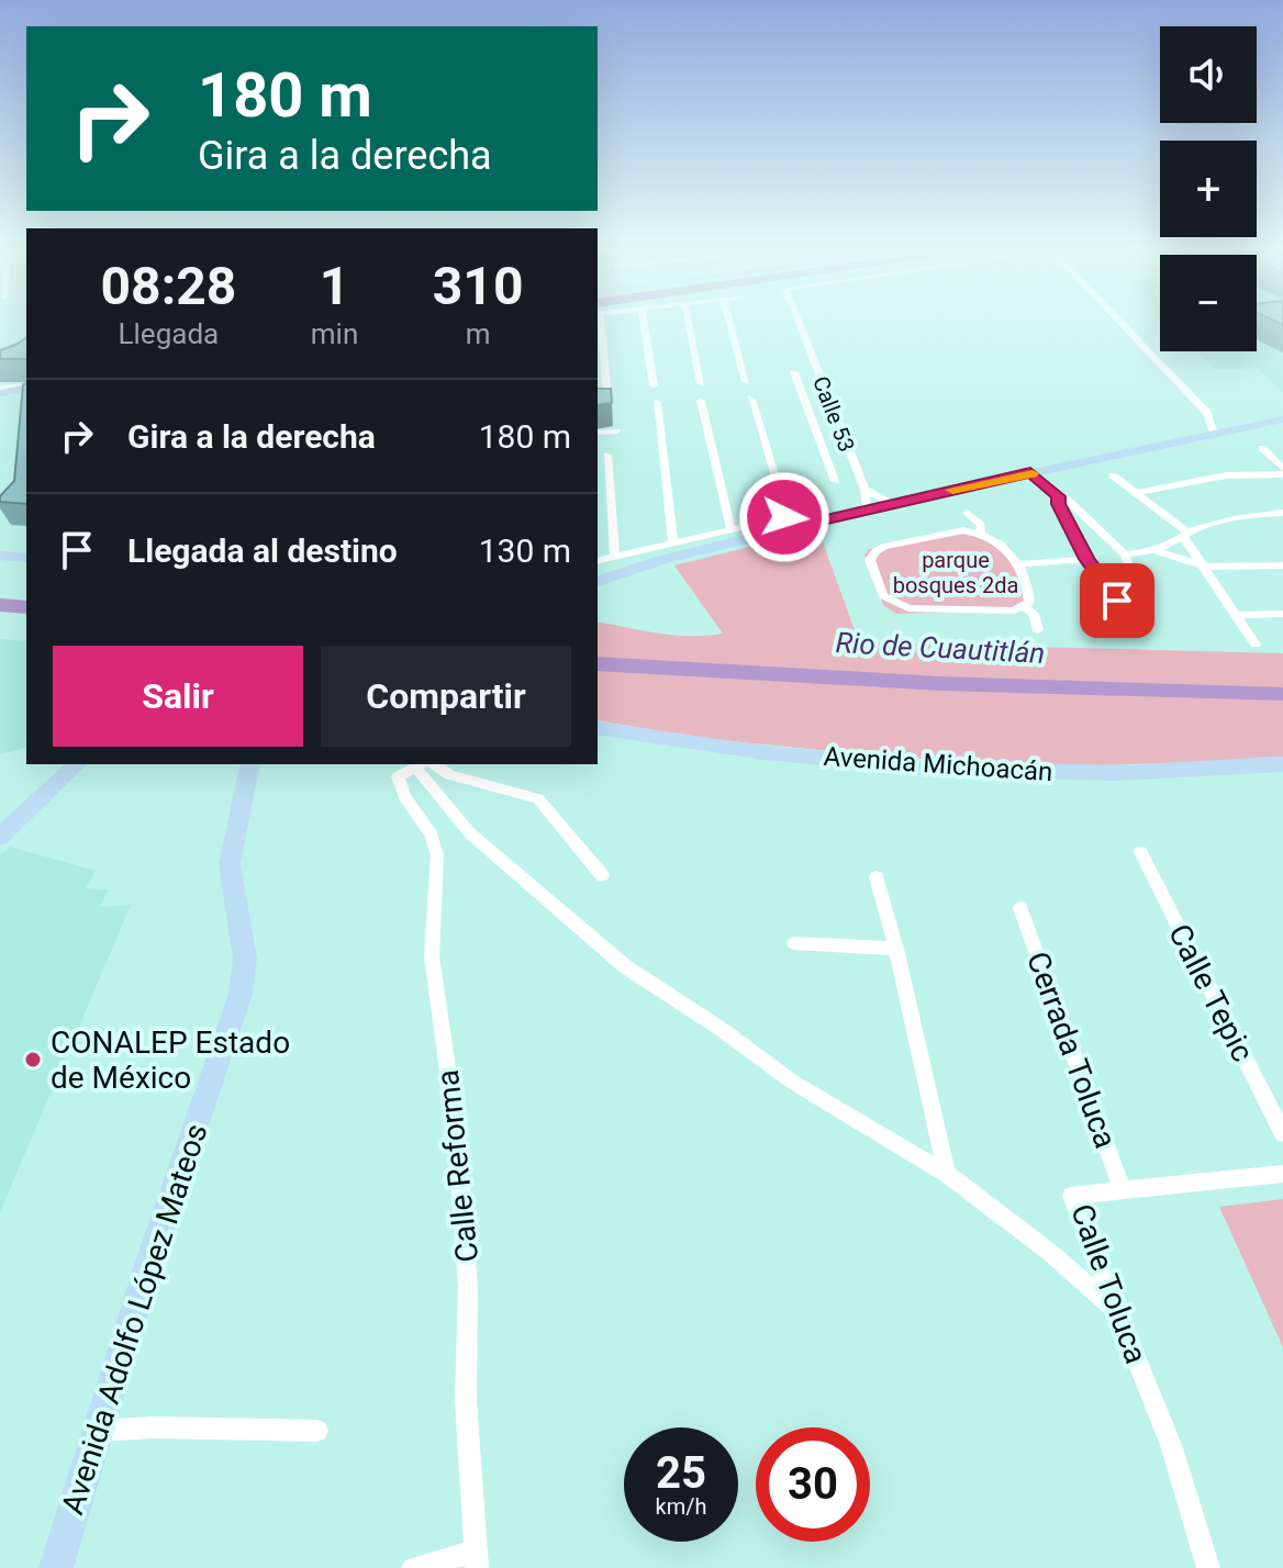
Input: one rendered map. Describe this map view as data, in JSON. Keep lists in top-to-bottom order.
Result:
{
  "streets": {
    "street": [
      "Calle 53",
      "Avenida Michoacán",
      "Calle Tepic",
      "Cerrada Toluca",
      "Calle Reforma",
      "Calle Toluca",
      "Avenida Adolfo López Mateos"
    ]
  },
  "crossings": [
    ["Cerrada Toluca", "Calle Toluca"]
  ],
  "water": ["Rio de Cuautitlán"],
  "parks": ["parque bosques 2da"],
  "places": ["CONALEP Estado de México"],
  "page": {
    "map_buttons": ["+", "−"],
    "turn": ["180 m", "Gira a la derecha"],
    "eta": [
      "08:28",
      "Llegada",
      "1",
      "min",
      "310",
      "m"
    ],
    "list": [
      {
        "name": "Gira a la derecha",
        "value": "180 m"
      },
      {
        "name": "Llegada al destino",
        "value": "130 m"
      }
    ],
    "buttons": ["Salir", "Compartir"],
    "speed": "25 km/h",
    "limit": "30"
  }
}
